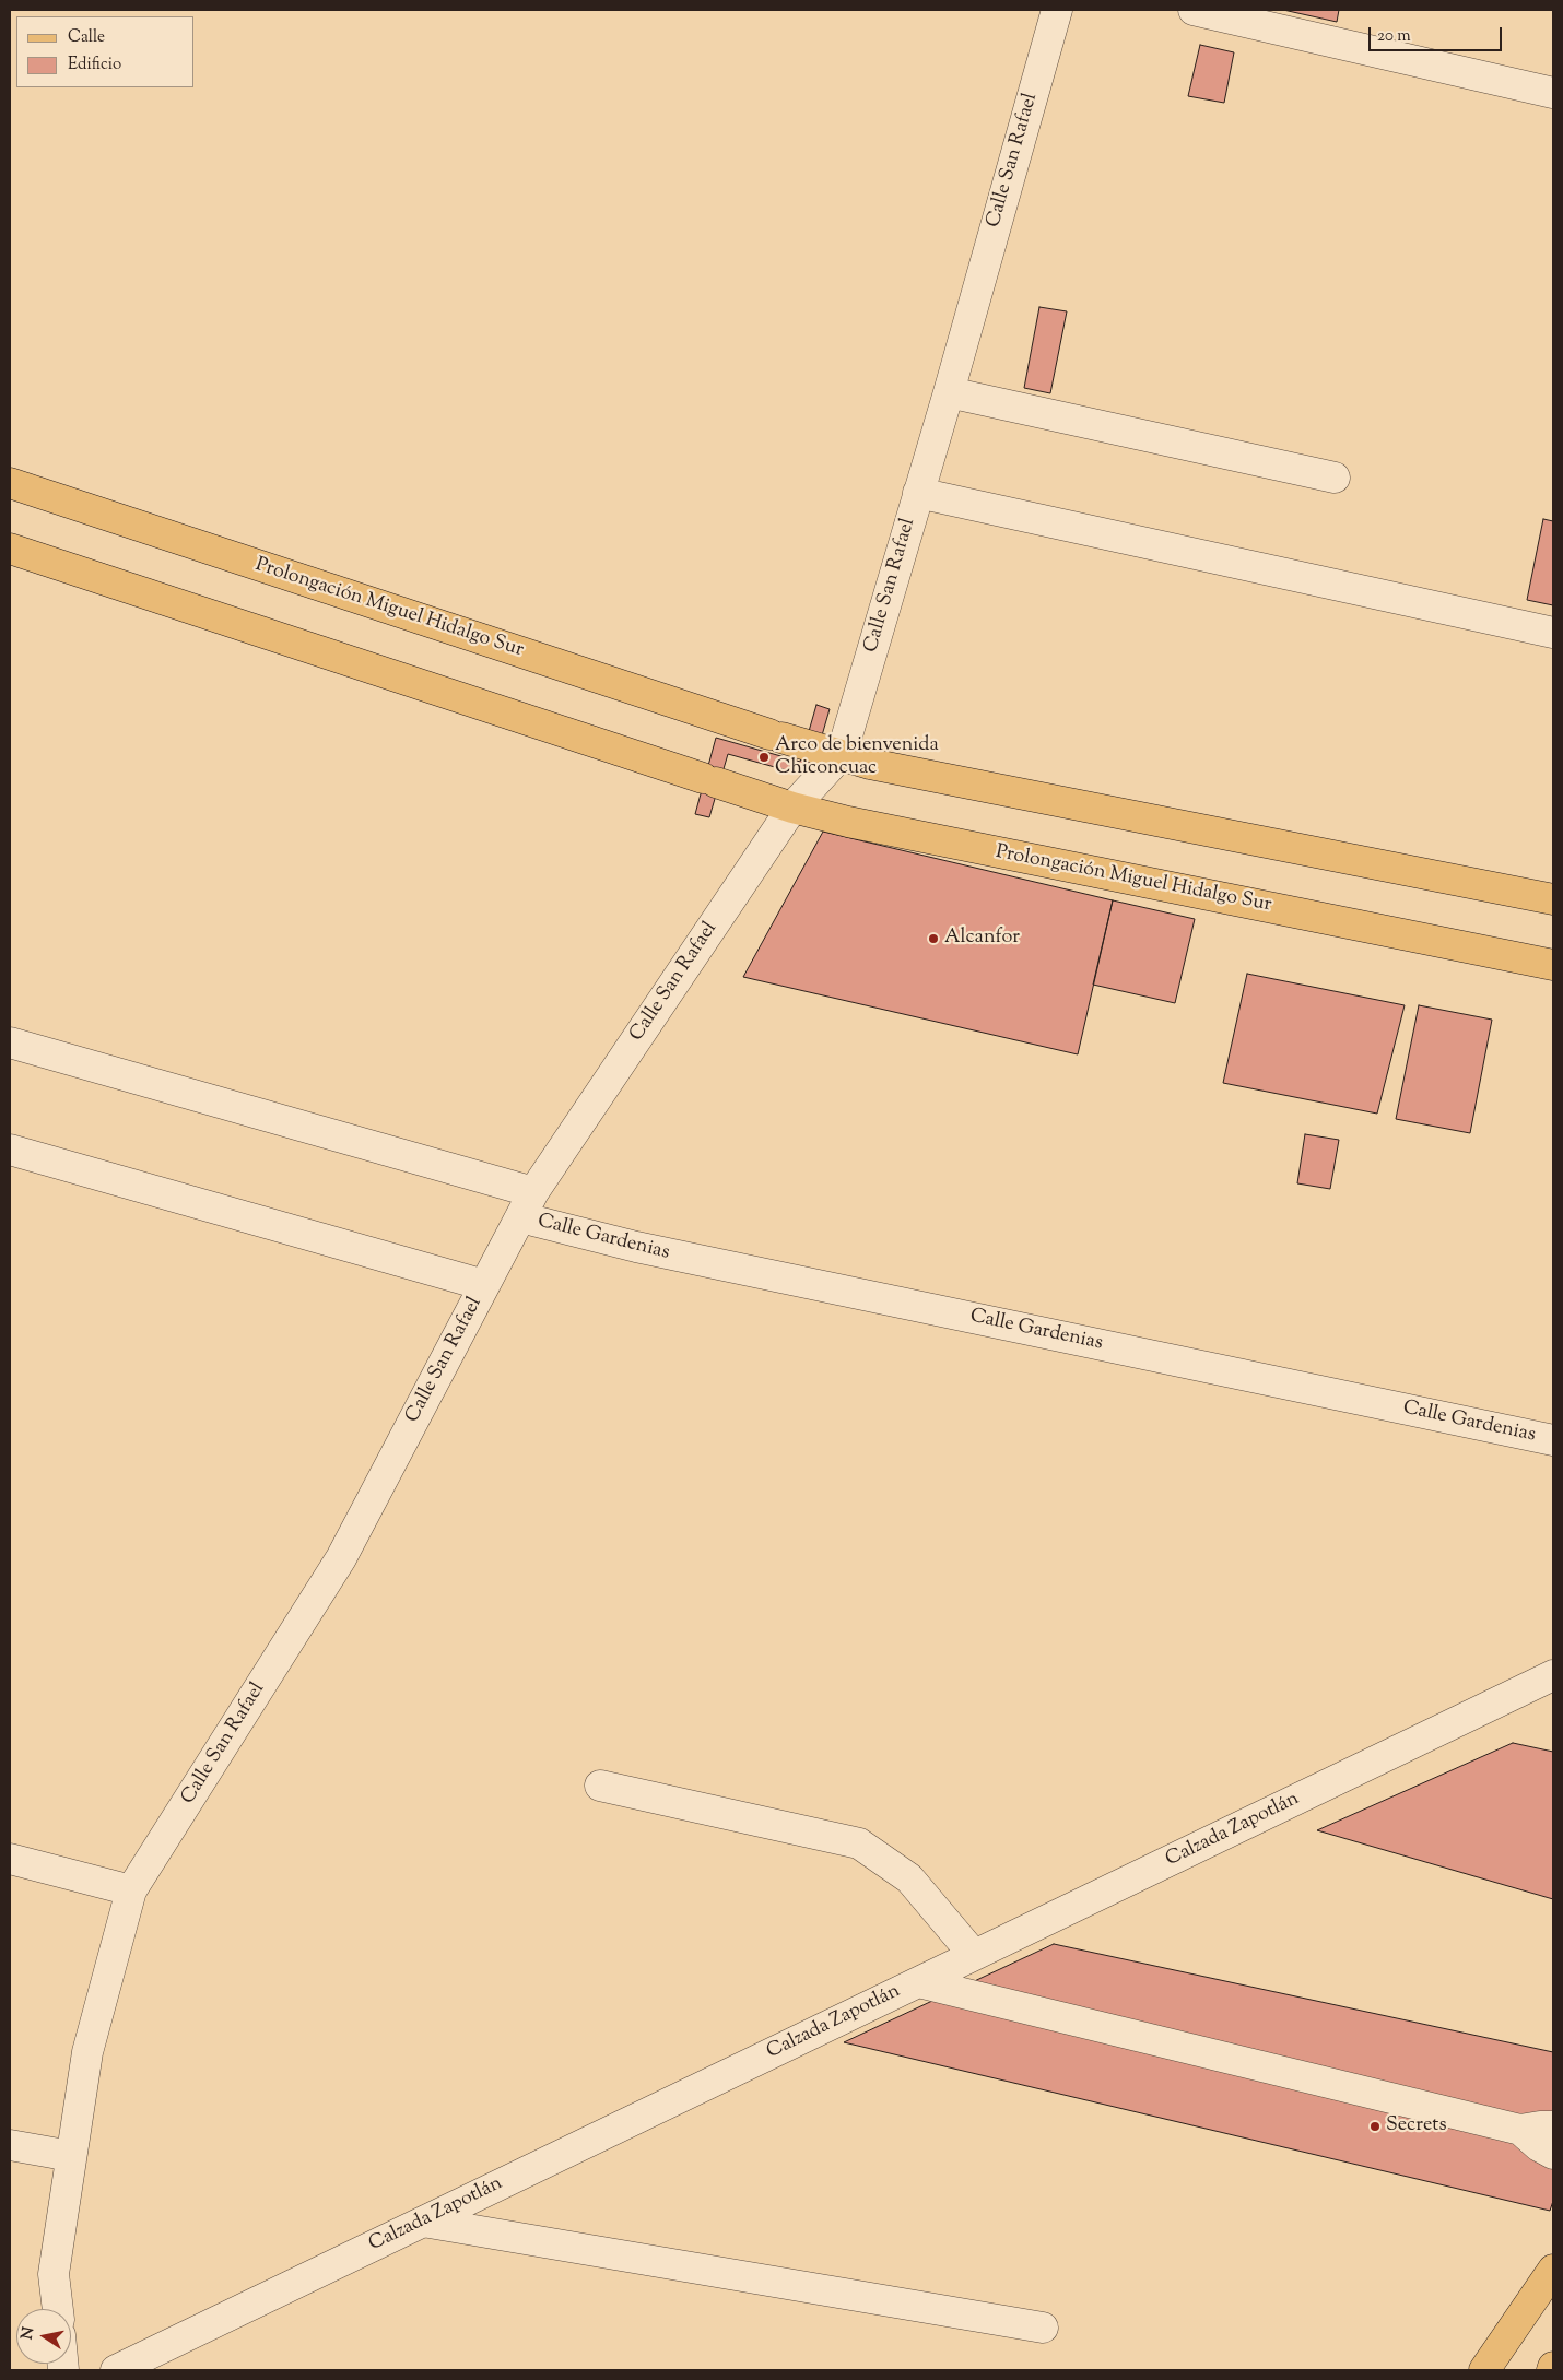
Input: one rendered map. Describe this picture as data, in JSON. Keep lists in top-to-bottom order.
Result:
{
  "streets": {
    "main road": ["Prolongación Miguel Hidalgo Sur"],
    "street": ["Calle San Rafael", "Calle Gardenias", "Calzada Zapotlán"]
  },
  "crossings": [
    ["Calle San Rafael", "Prolongación Miguel Hidalgo Sur"],
    ["Calle San Rafael", "Calle Gardenias"]
  ],
  "places": ["Arco de bienvenida Chiconcuac", "Alcanfor", "Secrets"],
  "legend": ["Calle", "Edificio"],
  "scale_bar": "20 m",
  "north": "left"
}
